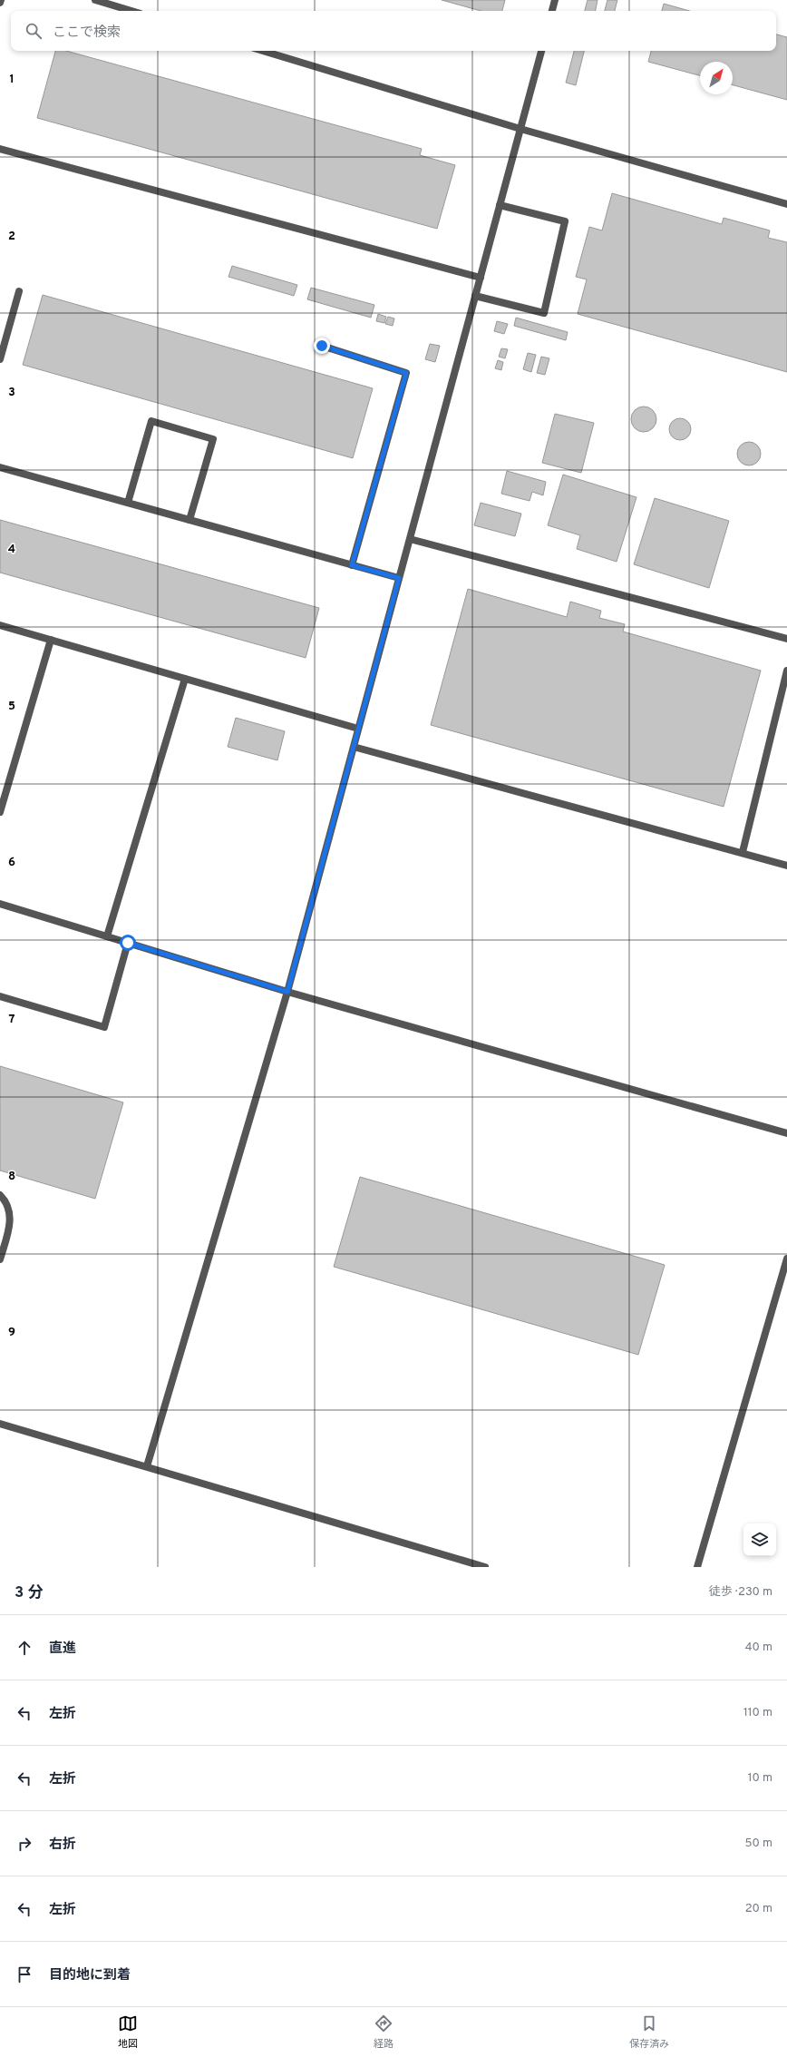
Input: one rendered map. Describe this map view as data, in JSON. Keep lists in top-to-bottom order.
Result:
{
  "north": "top right",
  "page": {
    "search": "ここで検索",
    "heading": ["3 分", "徒歩 · 230 m"],
    "list": [
      ["直進", "40 m"],
      ["左折", "110 m"],
      ["左折", "10 m"],
      ["右折", "50 m"],
      ["左折", "20 m"],
      "目的地に到着"
    ],
    "nav": ["地図", "経路", "保存済み"]
  },
  "grid": {
    "rows": [
      "1",
      "2",
      "3",
      "4",
      "5",
      "6",
      "7",
      "8",
      "9"
    ]
  }
}
